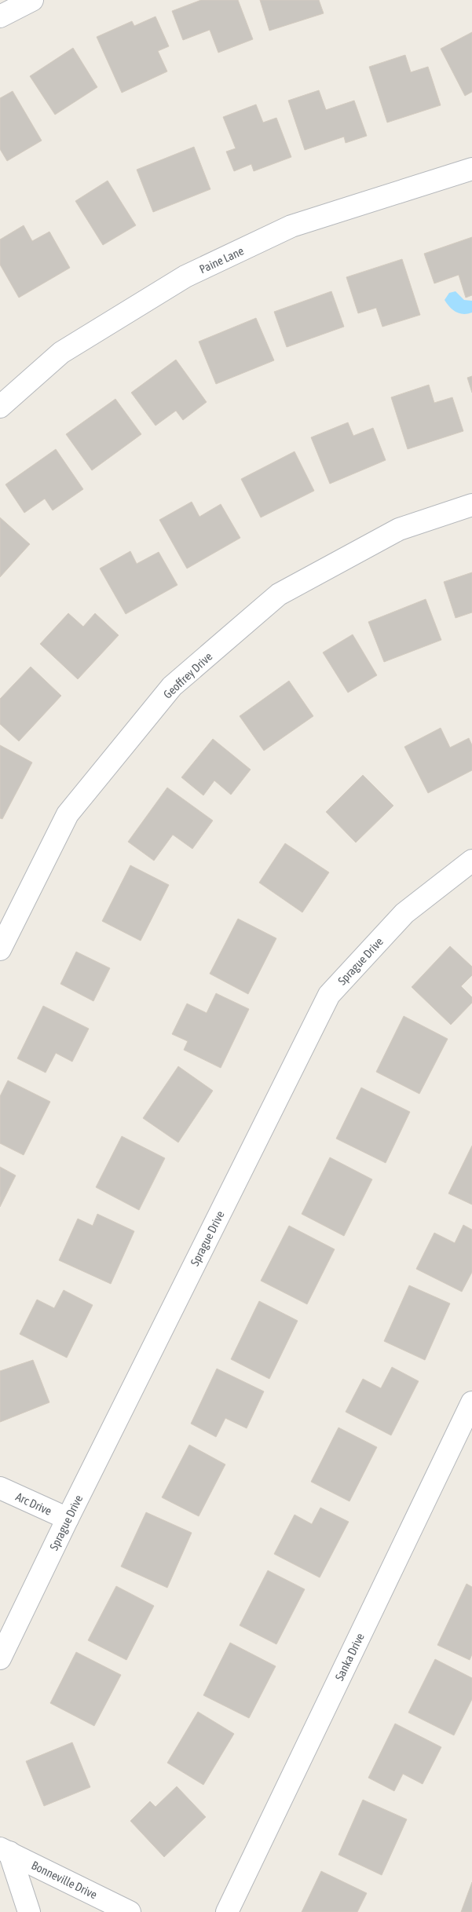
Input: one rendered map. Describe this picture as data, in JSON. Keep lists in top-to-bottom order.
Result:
{
  "streets": {
    "street": [
      "Paine Lane",
      "Geoffrey Drive",
      "Sprague Drive",
      "Arc Drive",
      "Sanka Drive",
      "Bonneville Drive"
    ]
  },
  "crossings": [
    ["Sprague Drive", "Arc Drive"]
  ]
}
